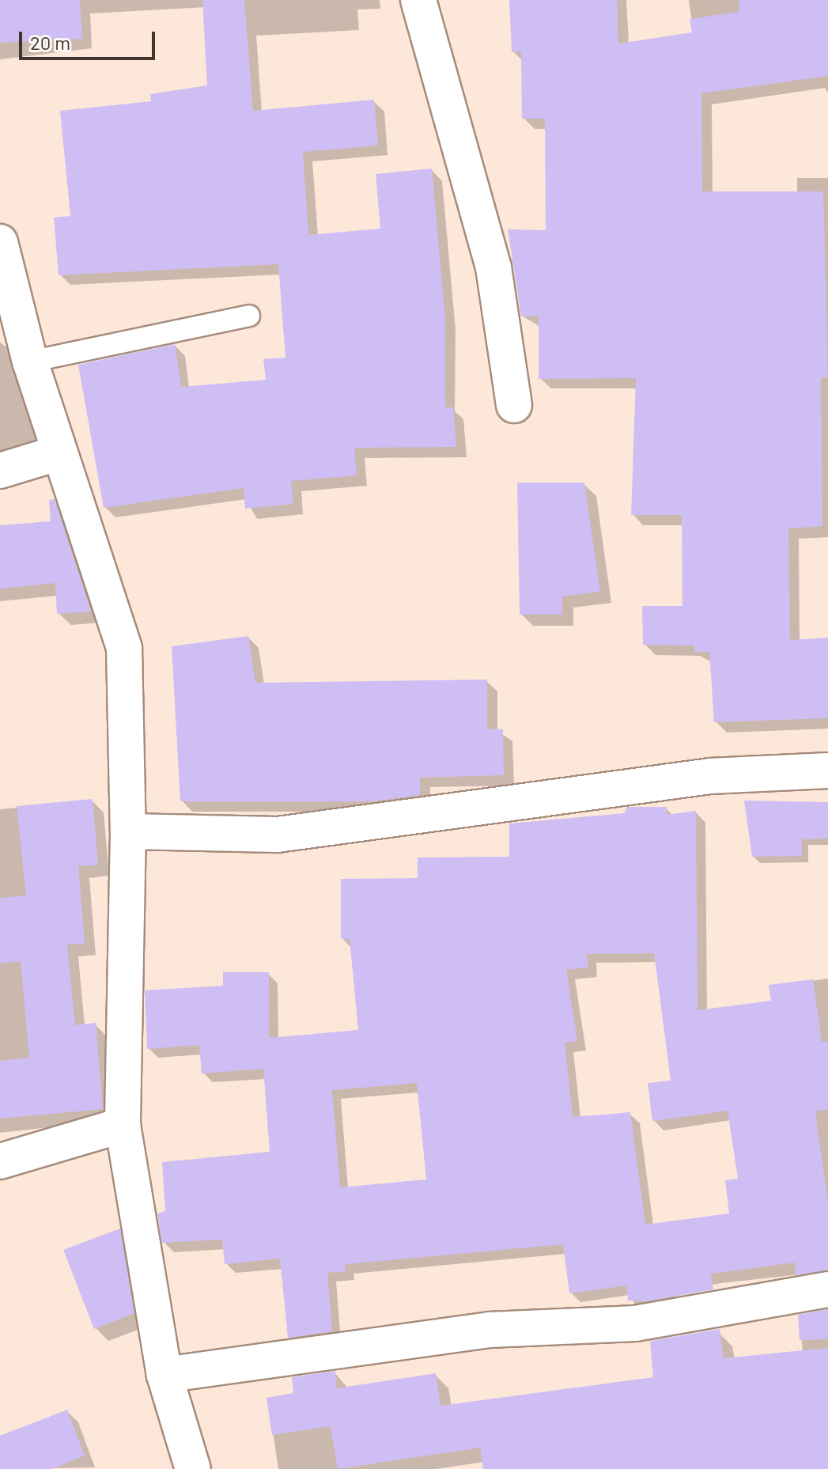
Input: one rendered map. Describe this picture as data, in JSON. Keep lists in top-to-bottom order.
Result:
{
  "scale_bar": "20 m"
}
